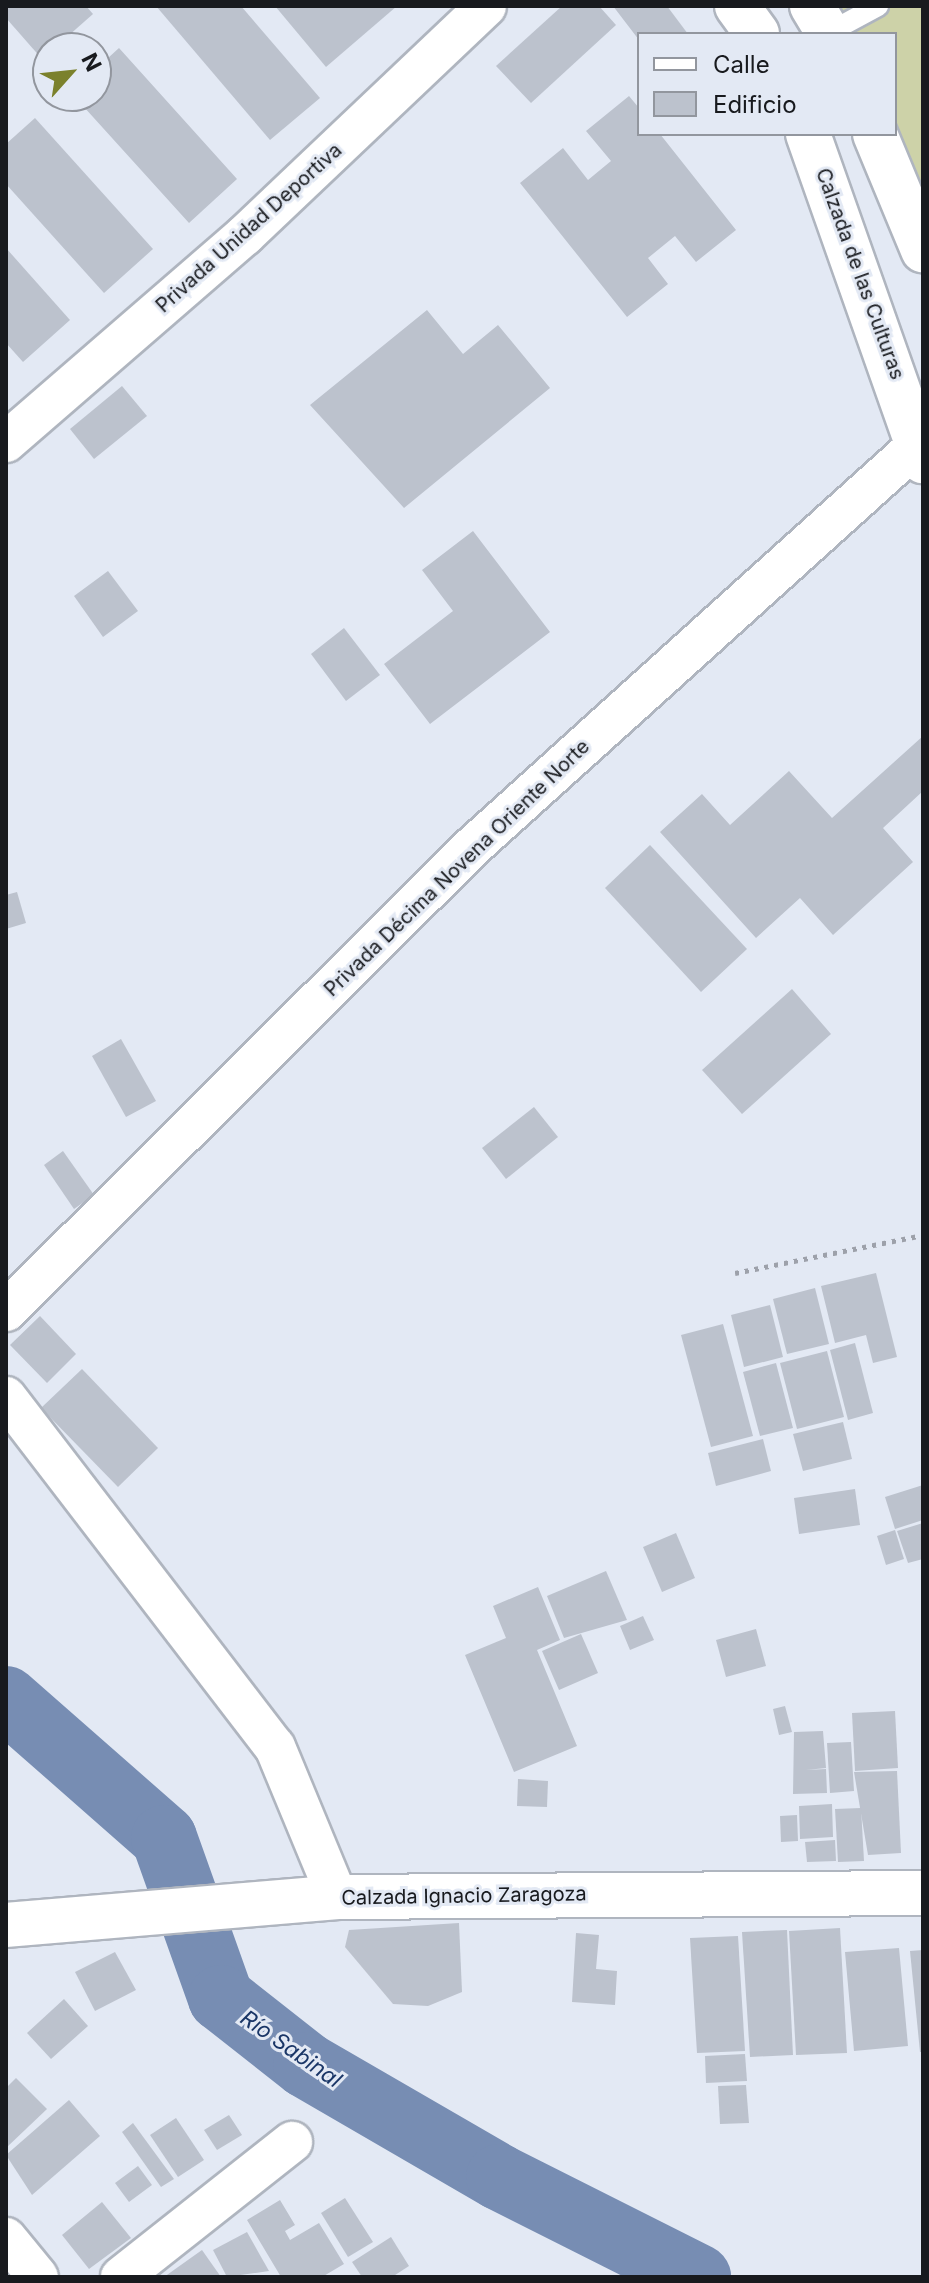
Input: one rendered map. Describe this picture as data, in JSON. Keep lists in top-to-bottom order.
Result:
{
  "streets": {
    "street": [
      "Privada Unidad Deportiva",
      "Calzada de las Culturas",
      "Privada Décima Novena Oriente Norte",
      "Calzada Ignacio Zaragoza"
    ]
  },
  "crossings": [
    ["Calzada de las Culturas", "Privada Décima Novena Oriente Norte"]
  ],
  "water": ["Río Sabinal"],
  "legend": ["Calle", "Edificio"],
  "north": "top right"
}
